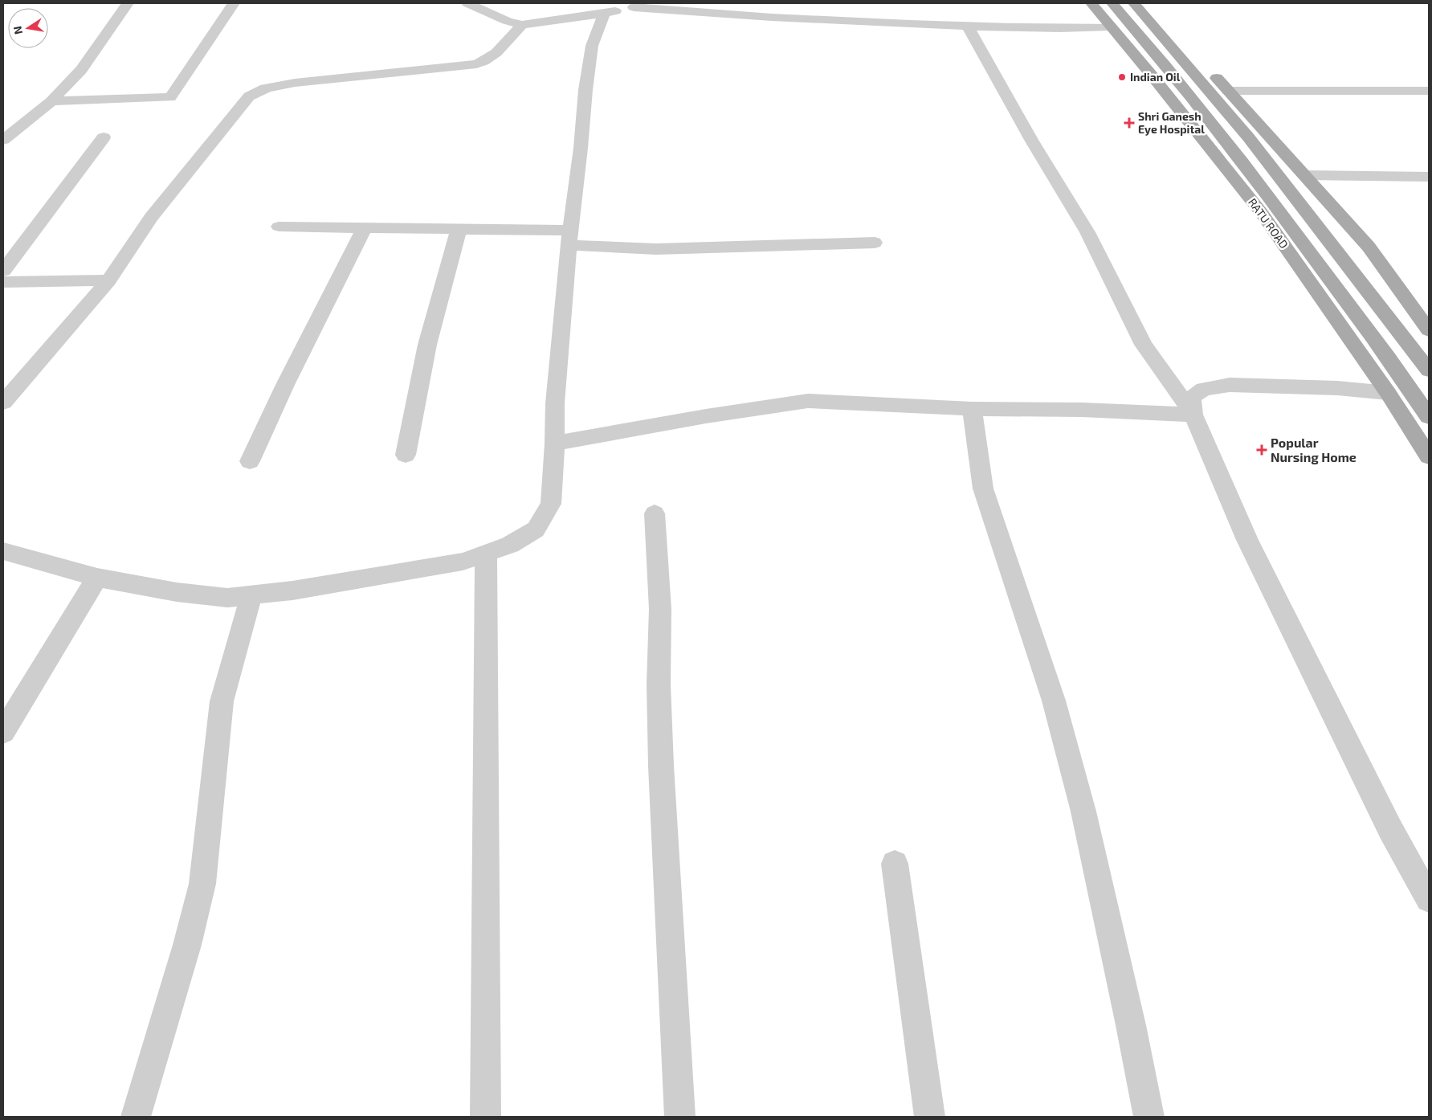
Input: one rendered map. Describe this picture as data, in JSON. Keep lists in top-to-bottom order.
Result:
{
  "streets": {
    "main road": ["RATU ROAD"]
  },
  "places": {
    "other": ["Indian Oil"],
    "health": ["Shri Ganesh Eye Hospital", "Popular Nursing Home"]
  },
  "north": "left"
}
